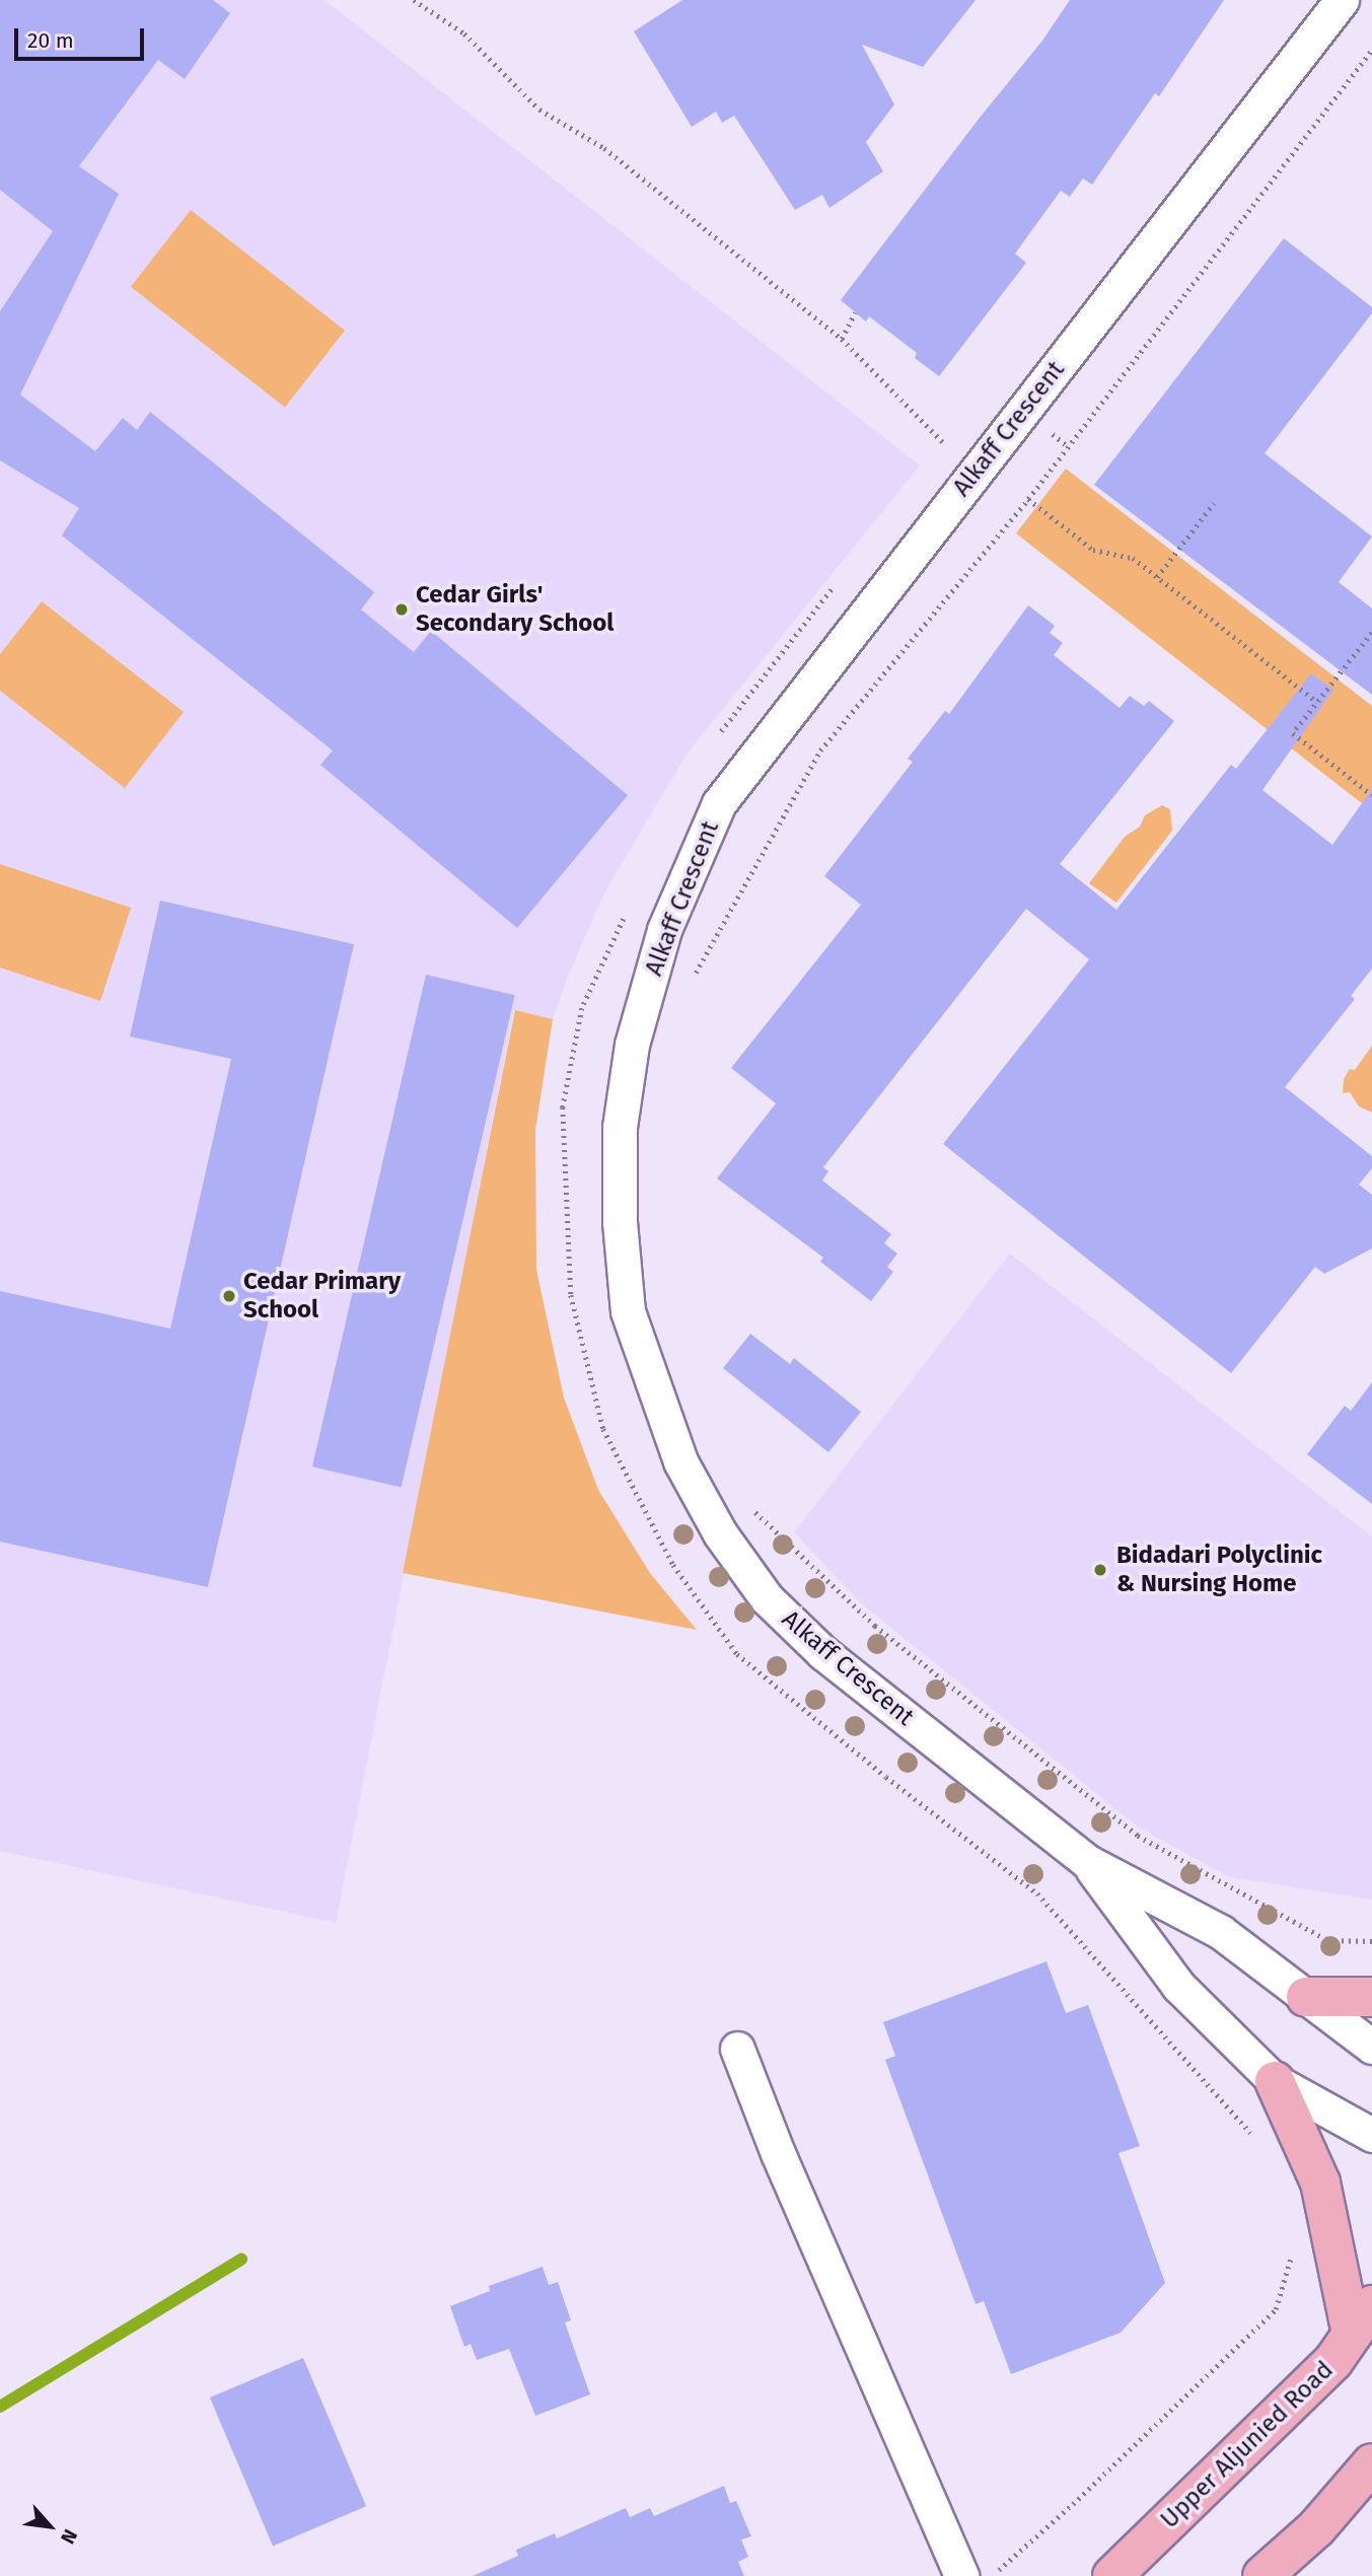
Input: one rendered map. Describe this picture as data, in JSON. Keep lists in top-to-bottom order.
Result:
{
  "streets": {
    "main road": ["Upper Aljunied Road"],
    "street": ["Alkaff Crescent"]
  },
  "places": ["Cedar Girls' Secondary School", "Cedar Primary School", "Bidadari Polyclinic & Nursing Home"],
  "scale_bar": "20 m",
  "north": "bottom right"
}
